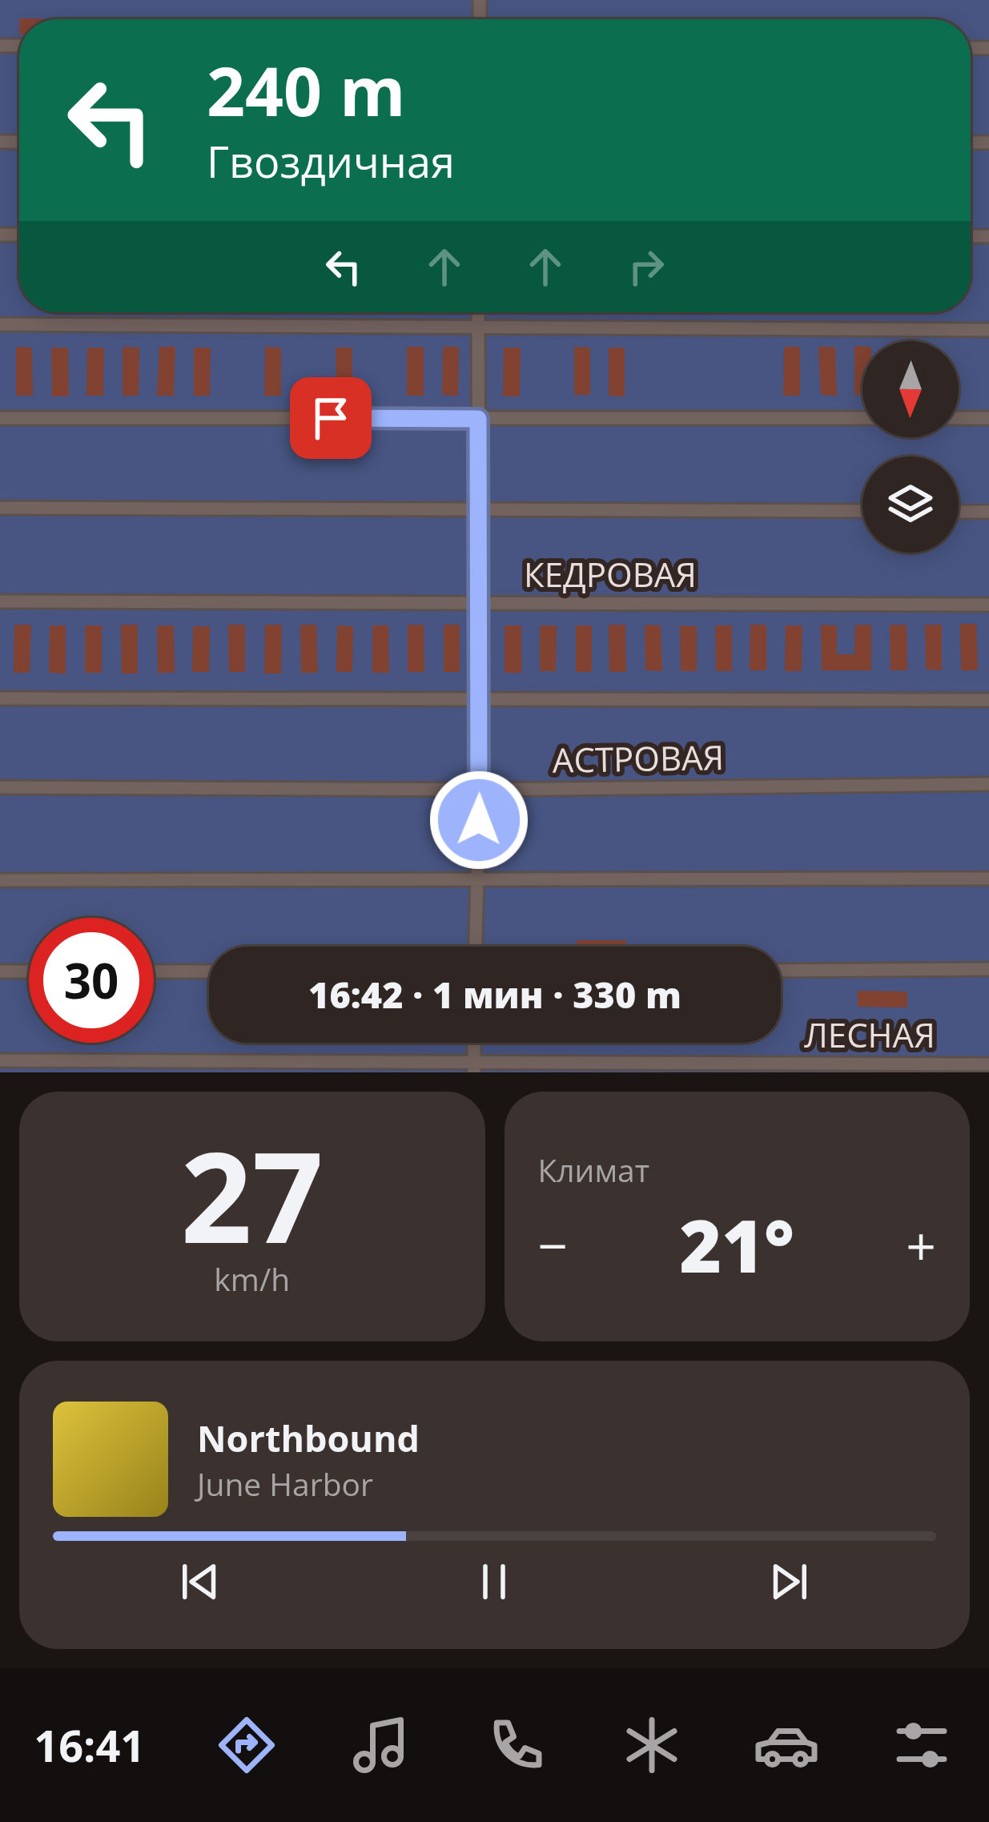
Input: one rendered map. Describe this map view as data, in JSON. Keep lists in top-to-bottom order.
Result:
{
  "streets": {
    "street": ["КЕДРОВАЯ", "АСТРОВАЯ", "ЛЕСНАЯ"]
  },
  "north": "bottom",
  "page": {
    "turn": ["240 m", "Гвоздичная"],
    "limit": "30",
    "trip": "16:42 · 1 мин · 330 m",
    "tile": [
      ["27", "km/h"],
      "Климат"
    ],
    "heat": ["−", "21°", "+"],
    "song": ["Northbound", "June Harbor"],
    "tabs": "16:41"
  }
}
